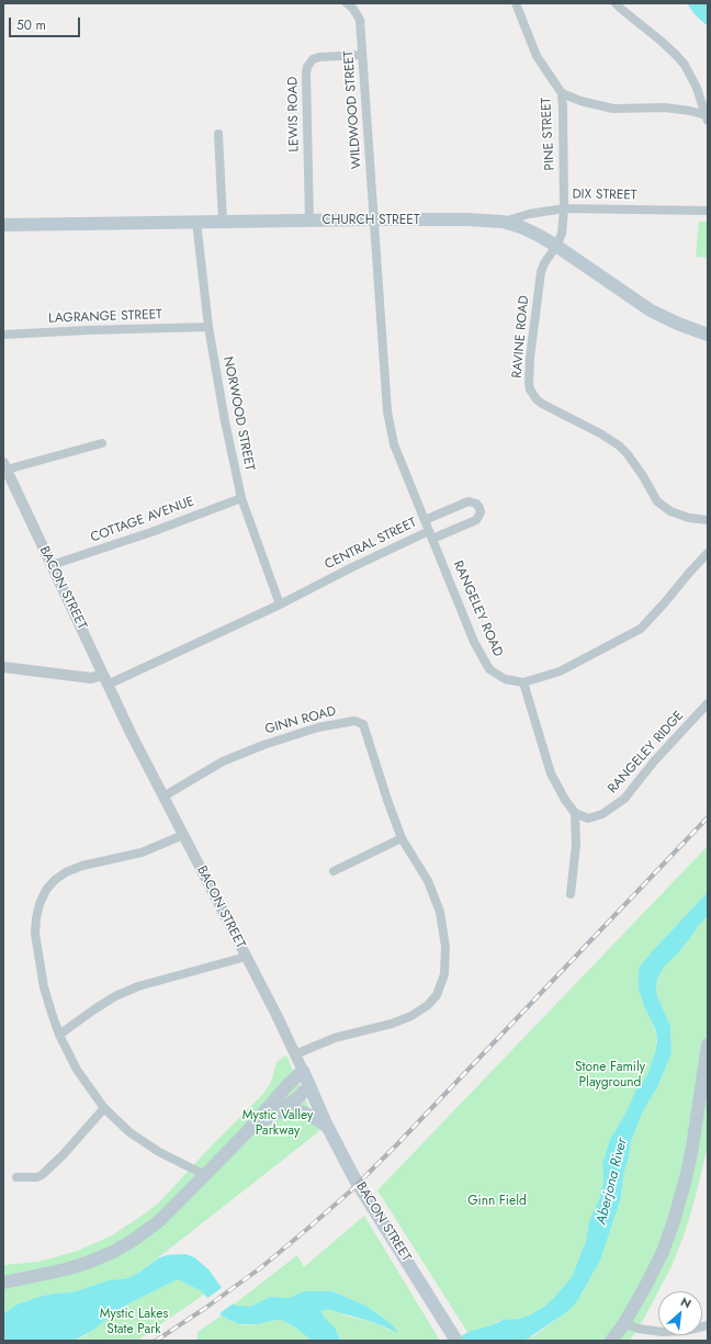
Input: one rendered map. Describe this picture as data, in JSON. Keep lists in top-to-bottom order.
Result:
{
  "streets": {
    "main road": ["CHURCH STREET", "BACON STREET"],
    "street": [
      "WILDWOOD STREET",
      "LEWIS ROAD",
      "PINE STREET",
      "DIX STREET",
      "LAGRANGE STREET",
      "RAVINE ROAD",
      "NORWOOD STREET",
      "COTTAGE AVENUE",
      "CENTRAL STREET",
      "RANGELEY ROAD",
      "GINN ROAD",
      "RANGELEY RIDGE"
    ]
  },
  "crossings": [
    ["WILDWOOD STREET", "LEWIS ROAD"],
    ["WILDWOOD STREET", "CHURCH STREET"],
    ["WILDWOOD STREET", "CENTRAL STREET"],
    ["LEWIS ROAD", "CHURCH STREET"],
    ["PINE STREET", "DIX STREET"],
    ["PINE STREET", "CHURCH STREET"],
    ["PINE STREET", "RAVINE ROAD"],
    ["DIX STREET", "CHURCH STREET"],
    ["CHURCH STREET", "RAVINE ROAD"],
    ["CHURCH STREET", "NORWOOD STREET"],
    ["CHURCH STREET", "CENTRAL STREET"],
    ["LAGRANGE STREET", "NORWOOD STREET"],
    ["NORWOOD STREET", "COTTAGE AVENUE"],
    ["NORWOOD STREET", "CENTRAL STREET"],
    ["COTTAGE AVENUE", "BACON STREET"],
    ["CENTRAL STREET", "BACON STREET"],
    ["CENTRAL STREET", "RANGELEY ROAD"],
    ["BACON STREET", "GINN ROAD"]
  ],
  "water": ["Aberjona River"],
  "parks": [
    "Stone Family Playground",
    "Mystic Valley Parkway",
    "Ginn Field",
    "Mystic Lakes State Park"
  ],
  "scale_bar": "50 m",
  "north": "top right"
}
